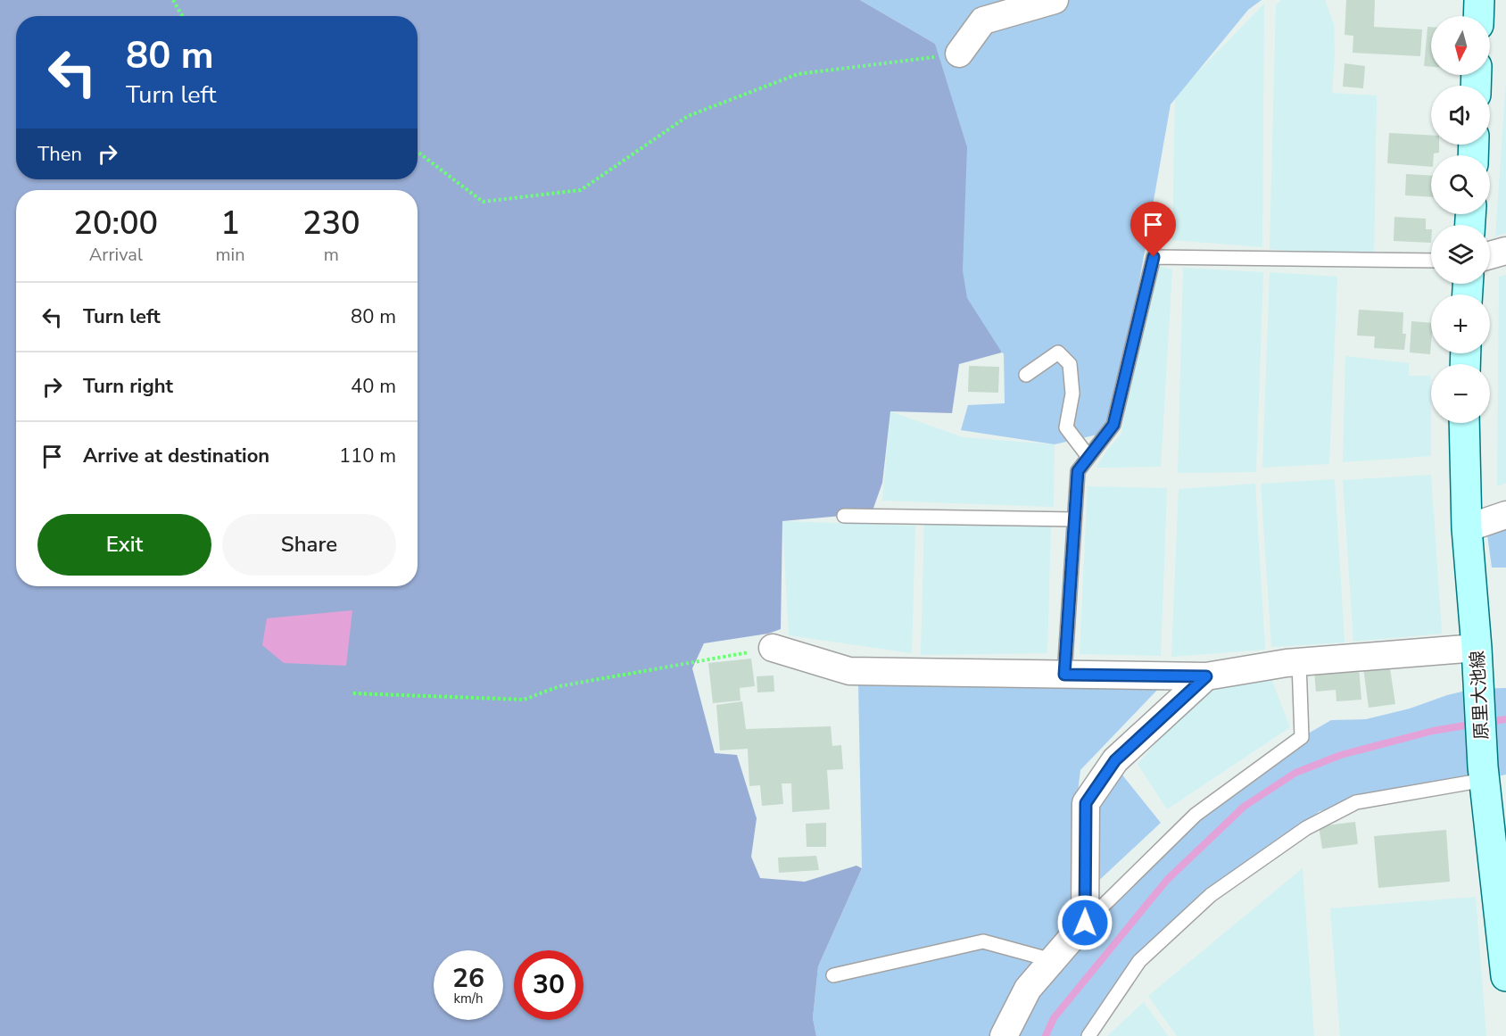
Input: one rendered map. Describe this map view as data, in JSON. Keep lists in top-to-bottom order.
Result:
{
  "streets": {
    "main road": ["原里大池線"]
  },
  "north": "bottom",
  "page": {
    "map_buttons": ["+", "−"],
    "turn": ["80 m", "Turn left"],
    "then": "Then",
    "eta": [
      "20:00",
      "Arrival",
      "1",
      "min",
      "230",
      "m"
    ],
    "list": [
      {
        "name": "Turn left",
        "value": "80 m"
      },
      {
        "name": "Turn right",
        "value": "40 m"
      },
      {
        "name": "Arrive at destination",
        "value": "110 m"
      }
    ],
    "buttons": ["Exit", "Share"],
    "speed": "26 km/h",
    "limit": "30"
  }
}
